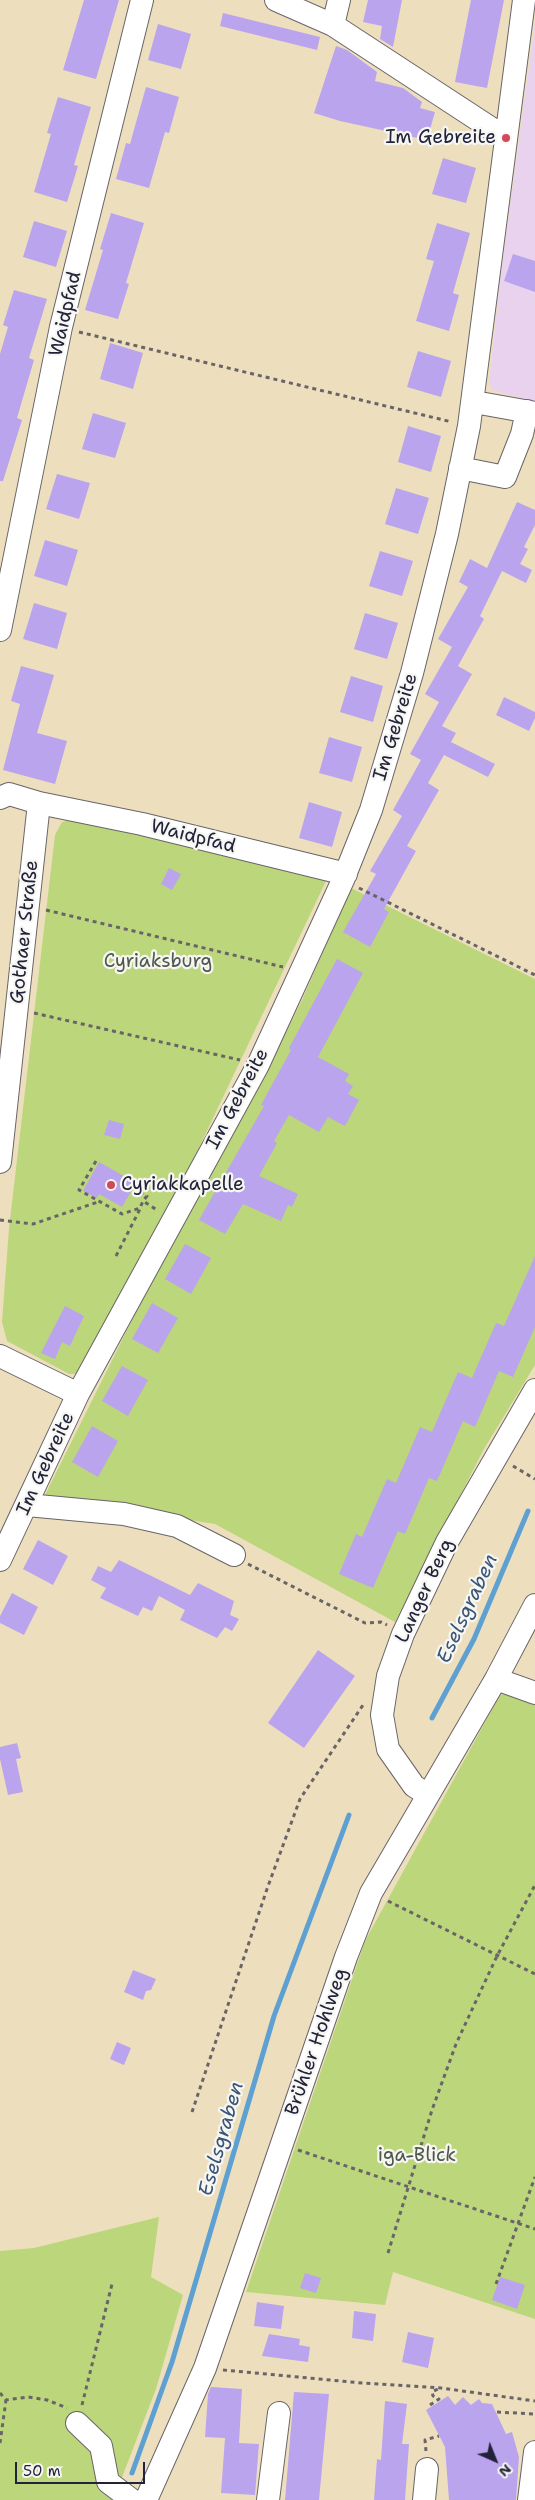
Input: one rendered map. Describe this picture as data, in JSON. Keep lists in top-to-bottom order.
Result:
{
  "streets": {
    "street": [
      "Waidpfad",
      "Im Gebreite",
      "Gothaer Straße",
      "Langer Berg",
      "Brühler Hohlweg"
    ]
  },
  "crossings": [
    ["Waidpfad", "Im Gebreite"],
    ["Waidpfad", "Gothaer Straße"],
    ["Langer Berg", "Brühler Hohlweg"]
  ],
  "water": ["Eselsgraben"],
  "parks": ["Cyriaksburg", "iga-Blick"],
  "places": ["Im Gebreite", "Cyriakkapelle"],
  "scale_bar": "50 m",
  "north": "bottom right"
}
